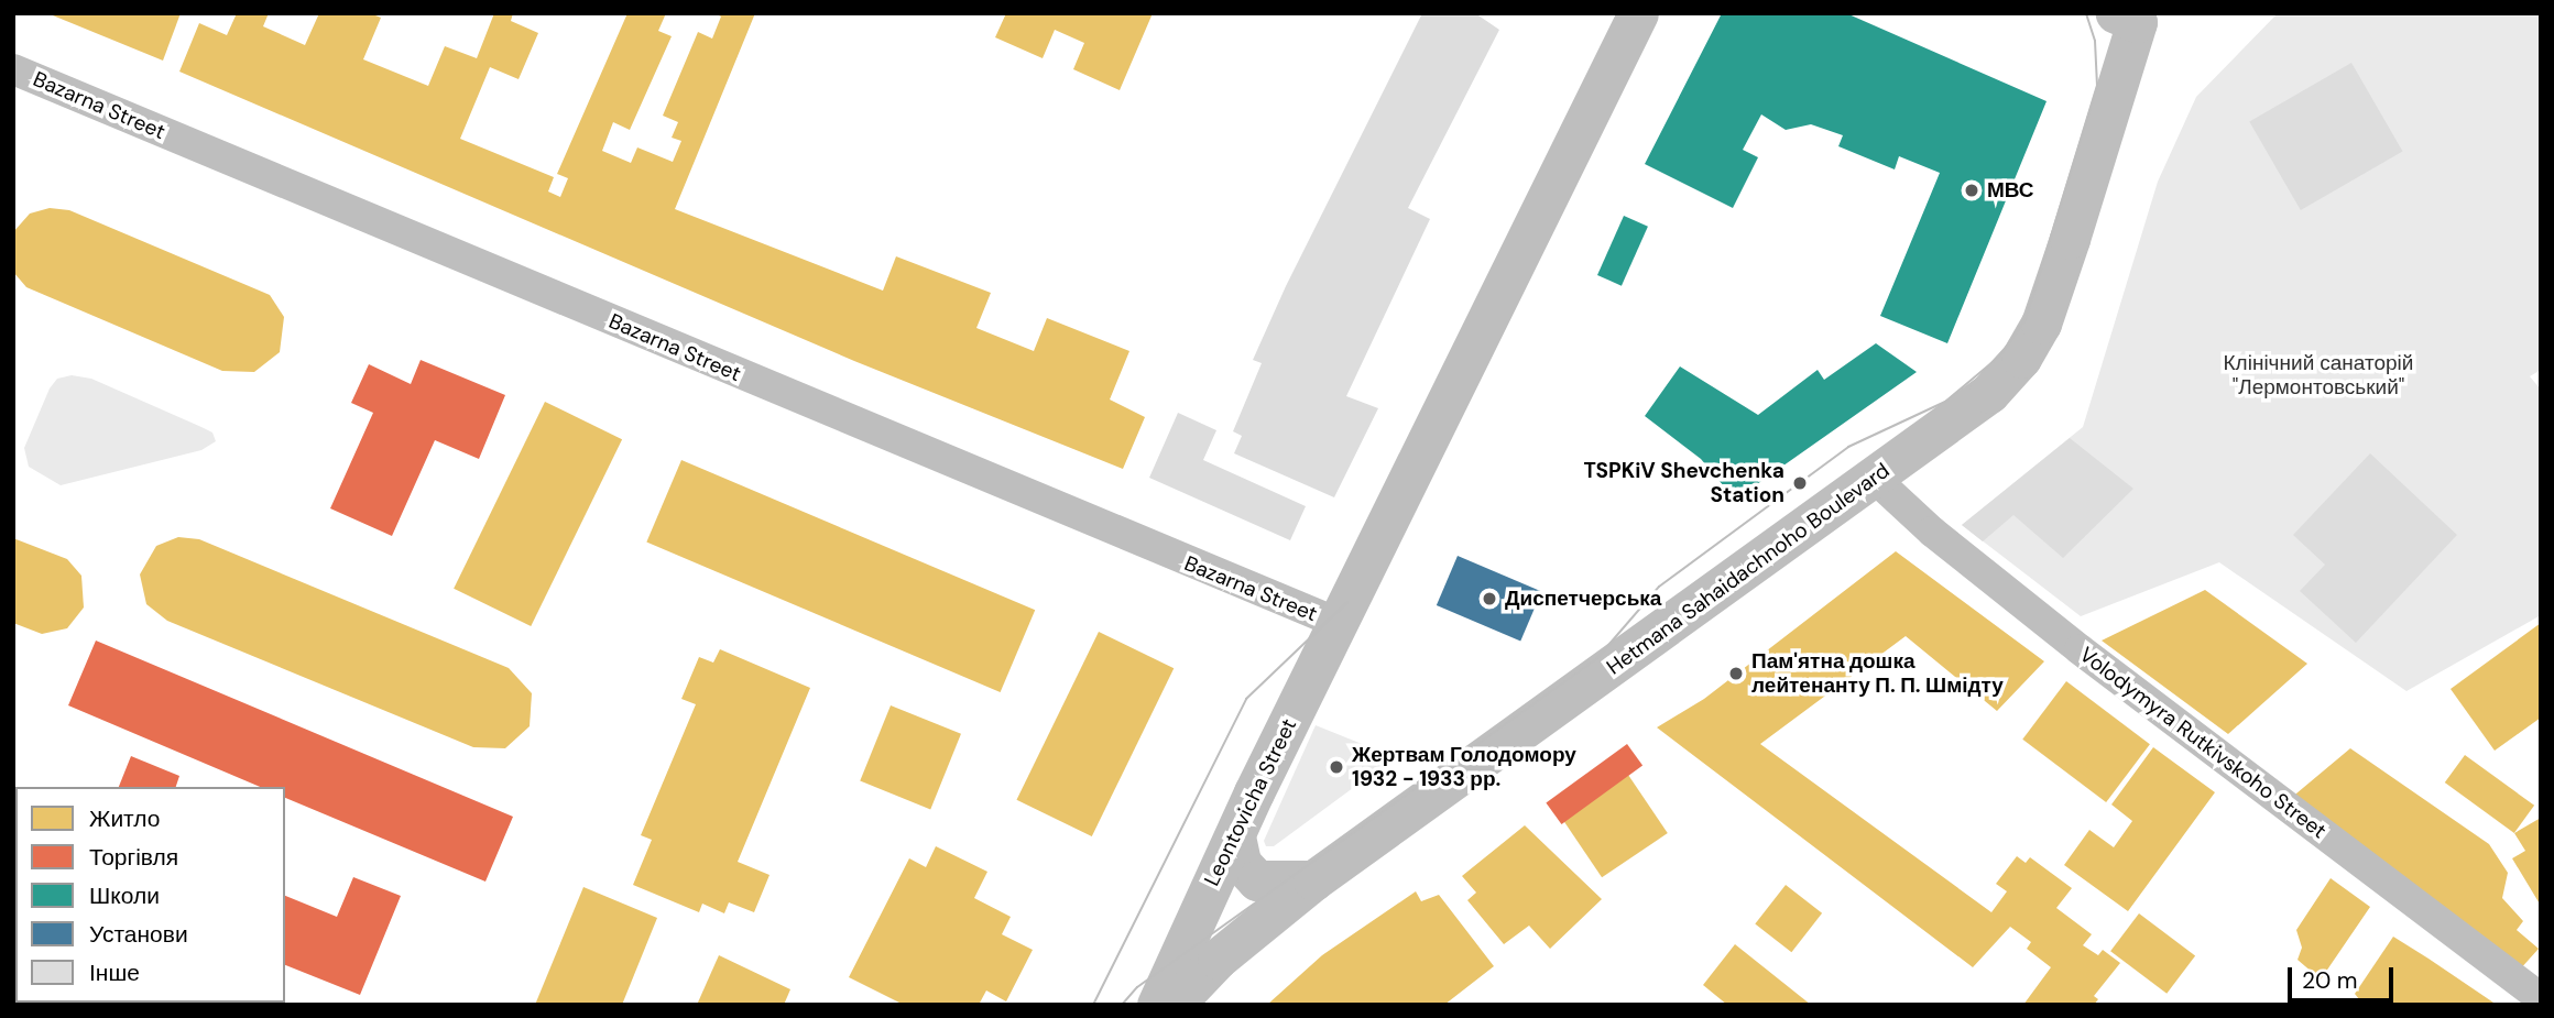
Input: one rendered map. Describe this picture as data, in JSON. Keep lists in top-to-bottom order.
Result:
{
  "streets": {
    "street": [
      "Bazarna Street",
      "Hetmana Sahaidachnoho Boulevard",
      "Volodymyra Rutkivskoho Street",
      "Leontovicha Street"
    ]
  },
  "crossings": [
    ["Bazarna Street", "Leontovicha Street"],
    ["Hetmana Sahaidachnoho Boulevard", "Volodymyra Rutkivskoho Street"]
  ],
  "parks": ["Клінічний санаторій \"Лермонтовський\""],
  "places": [
    "МВС",
    "TSPKiV Shevchenka Station",
    "Диспетчерська",
    "Пам'ятна дошка лейтенанту П. П. Шмідту",
    "Жертвам Голодомору 1932 - 1933 рр."
  ],
  "legend": [
    "Житло",
    "Торгівля",
    "Школи",
    "Установи",
    "Інше"
  ],
  "scale_bar": "20 m"
}
